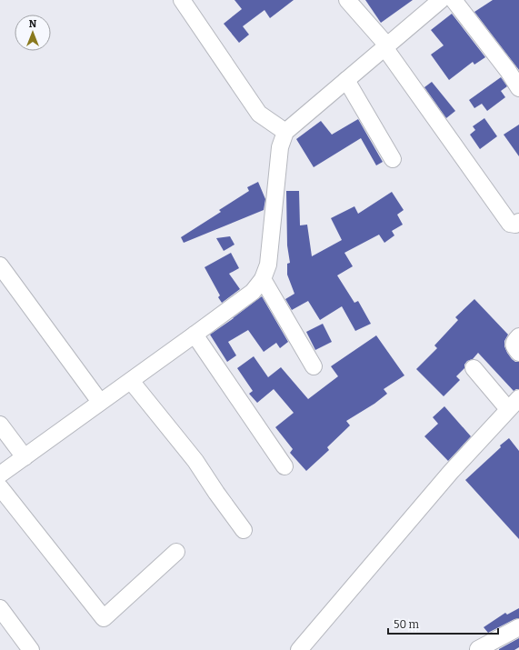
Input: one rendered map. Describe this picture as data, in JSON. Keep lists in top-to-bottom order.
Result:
{
  "scale_bar": "50 m",
  "north": "top"
}
